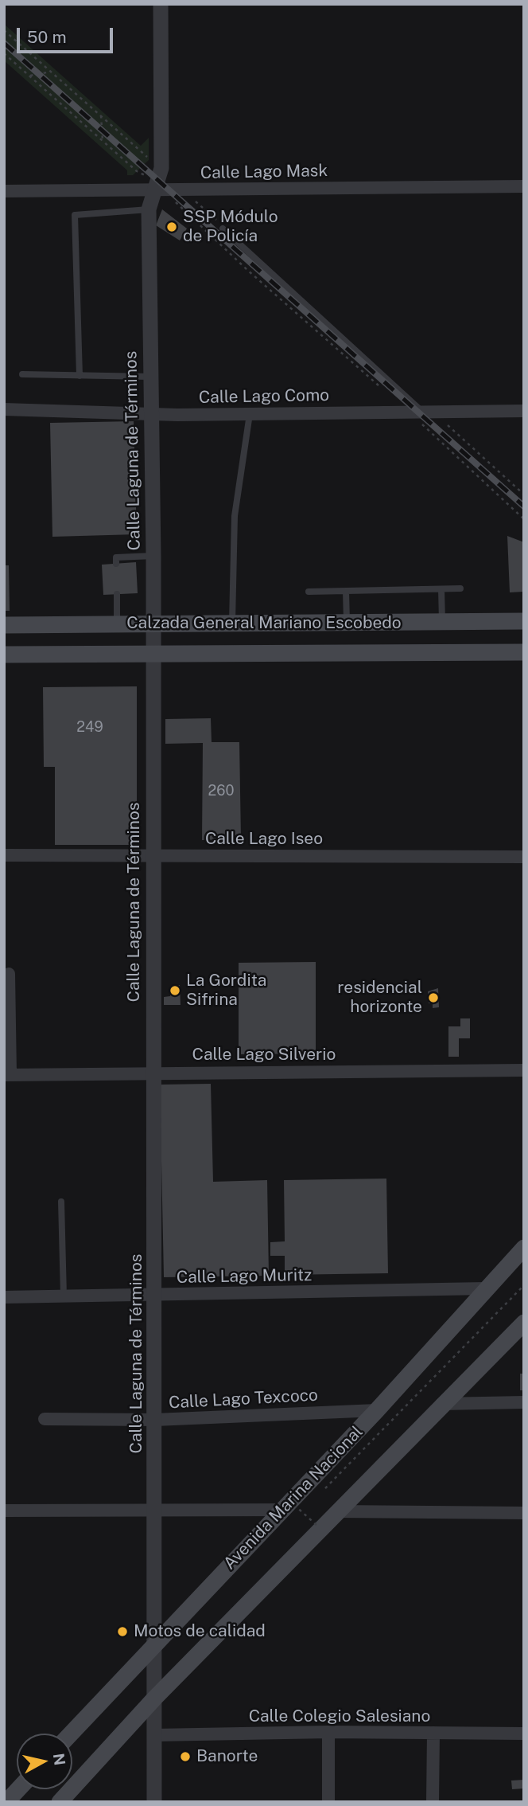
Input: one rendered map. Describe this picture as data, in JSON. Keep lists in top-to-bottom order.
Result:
{
  "streets": {
    "main road": ["Calzada General Mariano Escobedo", "Avenida Marina Nacional"],
    "street": [
      "Calle Lago Mask",
      "Calle Lago Como",
      "Calle Laguna de Términos",
      "Calle Lago Iseo",
      "Calle Lago Silverio",
      "Calle Lago Muritz",
      "Calle Lago Texcoco",
      "Calle Colegio Salesiano"
    ]
  },
  "crossings": [
    ["Calle Lago Mask", "Calle Laguna de Términos"],
    ["Calle Lago Como", "Calle Laguna de Términos"],
    ["Calle Laguna de Términos", "Calzada General Mariano Escobedo"],
    ["Calle Laguna de Términos", "Calle Lago Iseo"],
    ["Calle Laguna de Términos", "Calle Lago Silverio"],
    ["Calle Laguna de Términos", "Calle Lago Muritz"],
    ["Calle Laguna de Términos", "Calle Lago Texcoco"],
    ["Calle Laguna de Términos", "Avenida Marina Nacional"],
    ["Calle Laguna de Términos", "Calle Colegio Salesiano"],
    ["Calle Lago Muritz", "Avenida Marina Nacional"],
    ["Calle Lago Texcoco", "Avenida Marina Nacional"]
  ],
  "places": [
    "SSP Módulo de Policía",
    "La Gordita Sifrina",
    "residencial horizonte",
    "Motos de calidad",
    "Banorte"
  ],
  "house_numbers": ["249", "260"],
  "scale_bar": "50 m",
  "north": "right"
}
